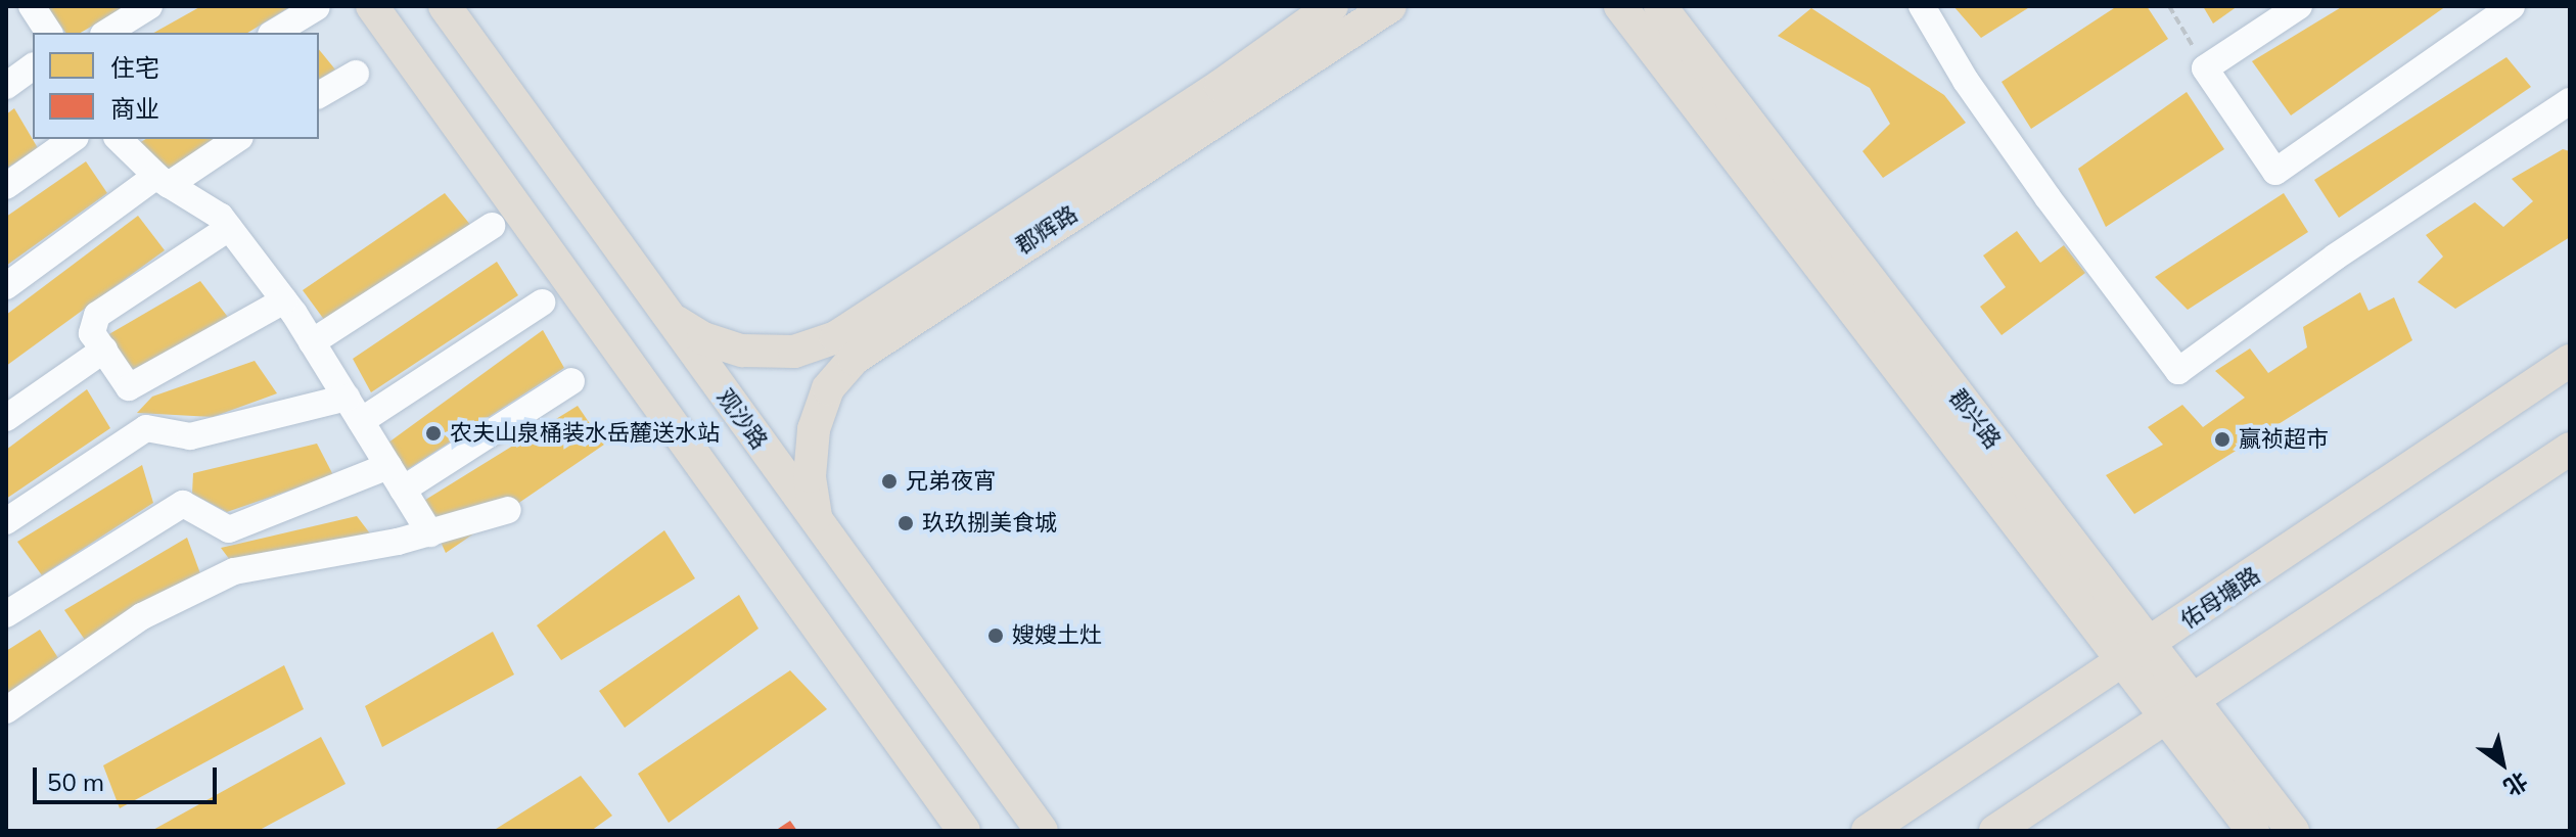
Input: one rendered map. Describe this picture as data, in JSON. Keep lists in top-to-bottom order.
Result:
{
  "streets": {
    "main road": [
      "郡辉路",
      "观沙路",
      "郡兴路",
      "佑母塘路"
    ]
  },
  "crossings": [
    ["郡辉路", "观沙路"],
    ["郡兴路", "佑母塘路"]
  ],
  "places": [
    "农夫山泉桶装水岳麓送水站",
    "赢祯超市",
    "兄弟夜宵",
    "玖玖捌美食城",
    "嫂嫂土灶"
  ],
  "legend": ["住宅", "商业"],
  "scale_bar": "50 m",
  "north": "bottom right"
}
